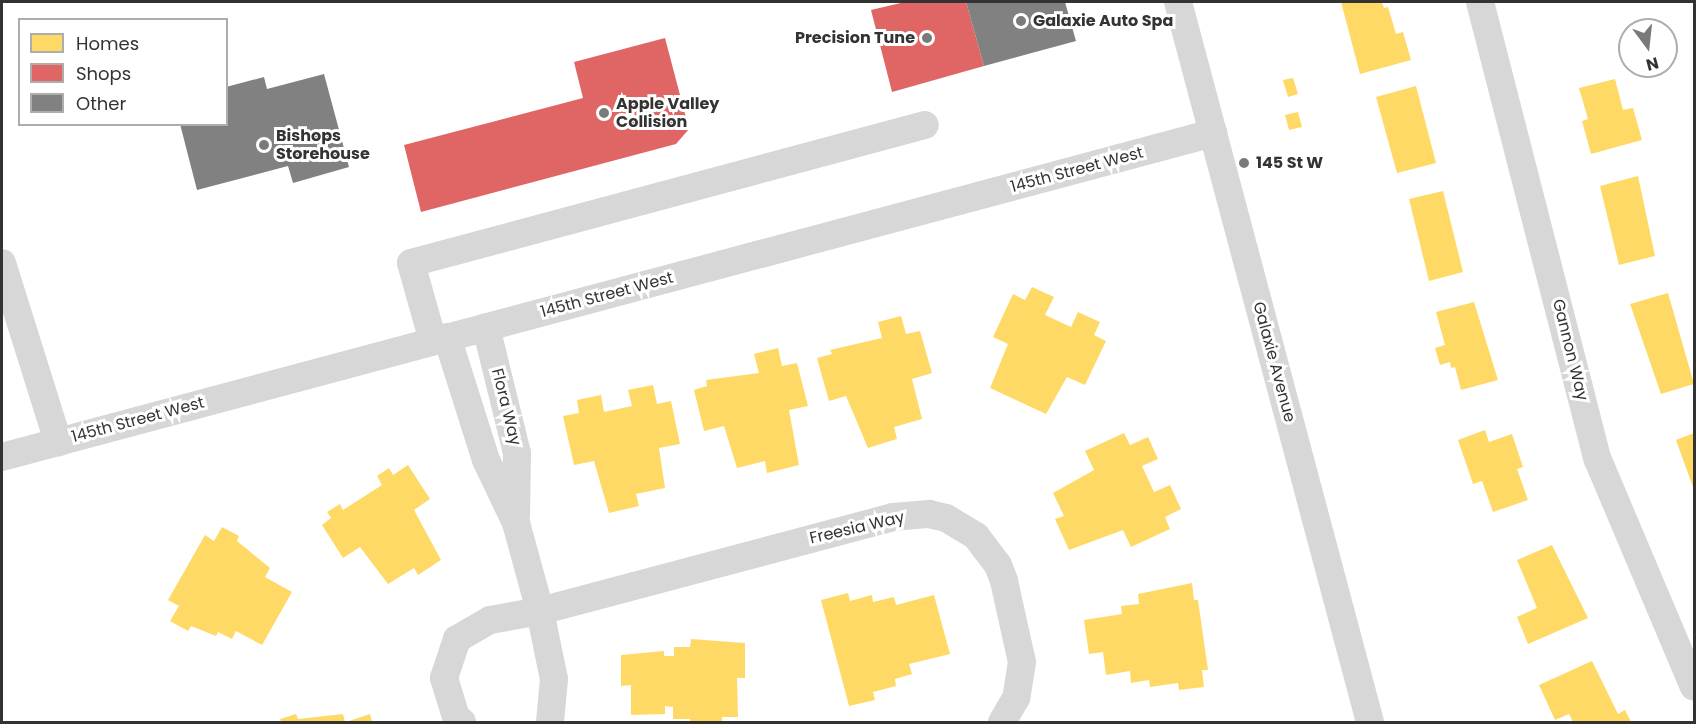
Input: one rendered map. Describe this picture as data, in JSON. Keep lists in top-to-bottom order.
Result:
{
  "streets": {
    "street": [
      "145th Street West",
      "Gannon Way",
      "Galaxie Avenue",
      "Flora Way",
      "Freesia Way"
    ]
  },
  "crossings": [
    ["145th Street West", "Galaxie Avenue"],
    ["145th Street West", "Flora Way"],
    ["Flora Way", "Freesia Way"]
  ],
  "places": [
    "Galaxie Auto Spa",
    "Precision Tune",
    "Apple Valley Collision",
    "Bishops Storehouse",
    "145 St W"
  ],
  "legend": ["Homes", "Shops", "Other"],
  "north": "bottom"
}
